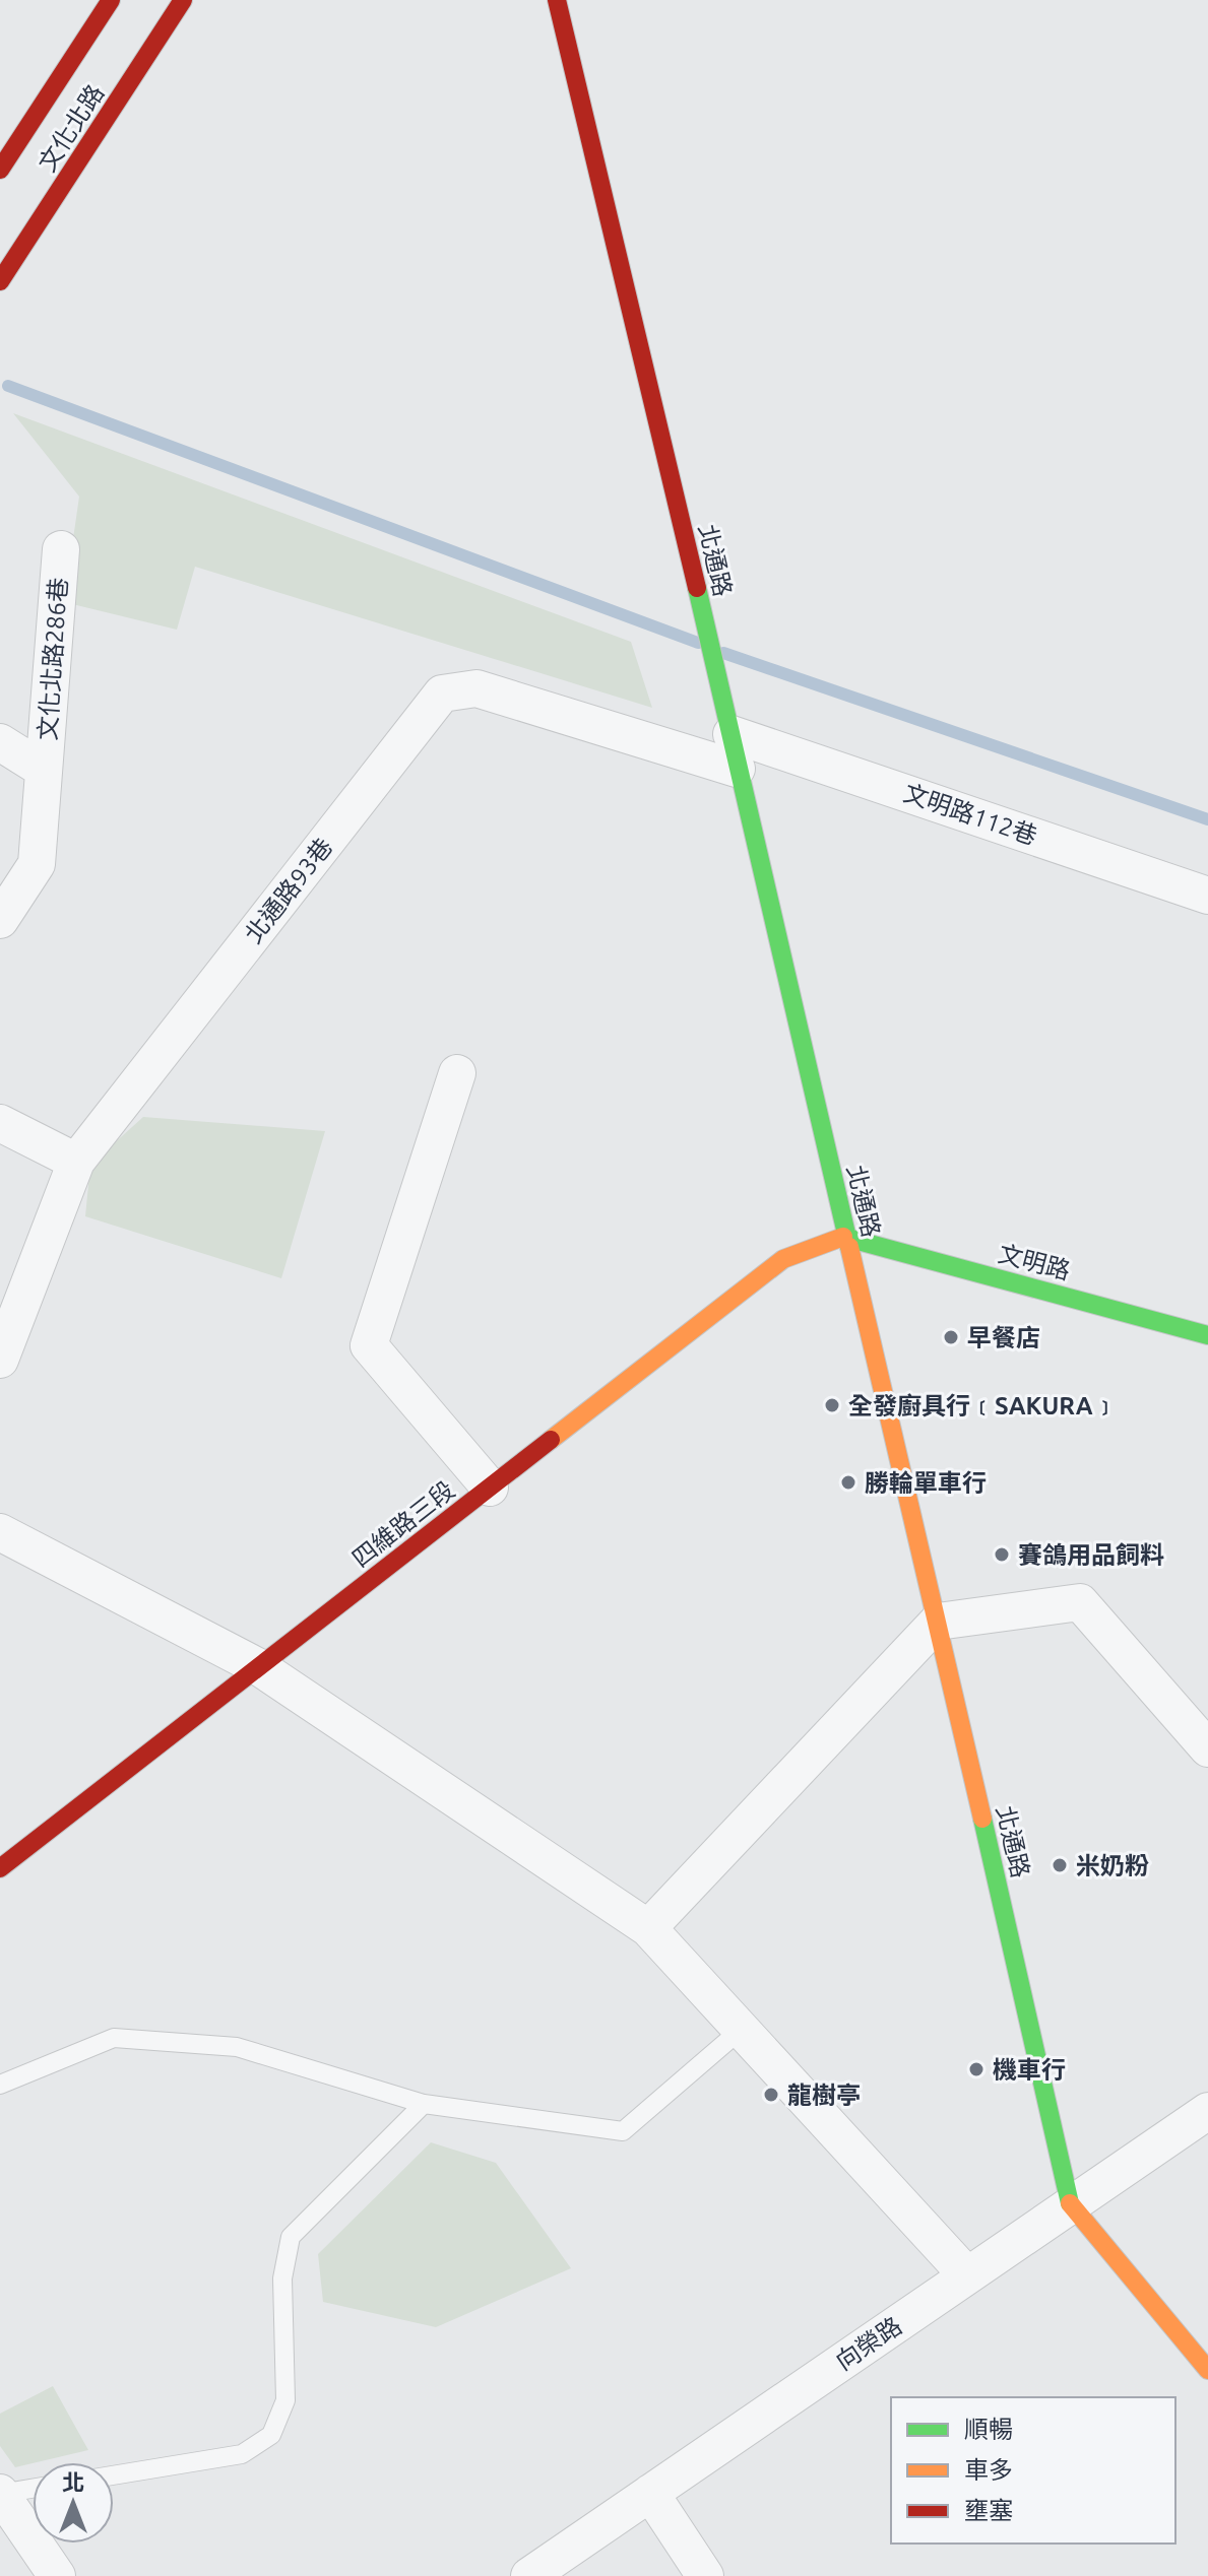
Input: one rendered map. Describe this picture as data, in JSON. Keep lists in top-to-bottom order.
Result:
{
  "streets": {
    "street": [
      "文化北路",
      "北通路",
      "文化北路286巷",
      "文明路112巷",
      "北通路93巷",
      "文明路",
      "四維路三段",
      "向榮路"
    ]
  },
  "crossings": [
    ["北通路", "文明路112巷"],
    ["北通路", "北通路93巷"],
    ["北通路", "文明路"],
    ["北通路", "四維路三段"],
    ["北通路", "向榮路"],
    ["文明路112巷", "北通路93巷"],
    ["文明路", "四維路三段"]
  ],
  "places": [
    "早餐店",
    "全發廚具行﹝SAKURA﹞",
    "勝輪單車行",
    "賽鴿用品飼料",
    "米奶粉",
    "機車行",
    "龍樹亭"
  ],
  "legend": ["順暢", "車多", "壅塞"],
  "north": "top"
}
